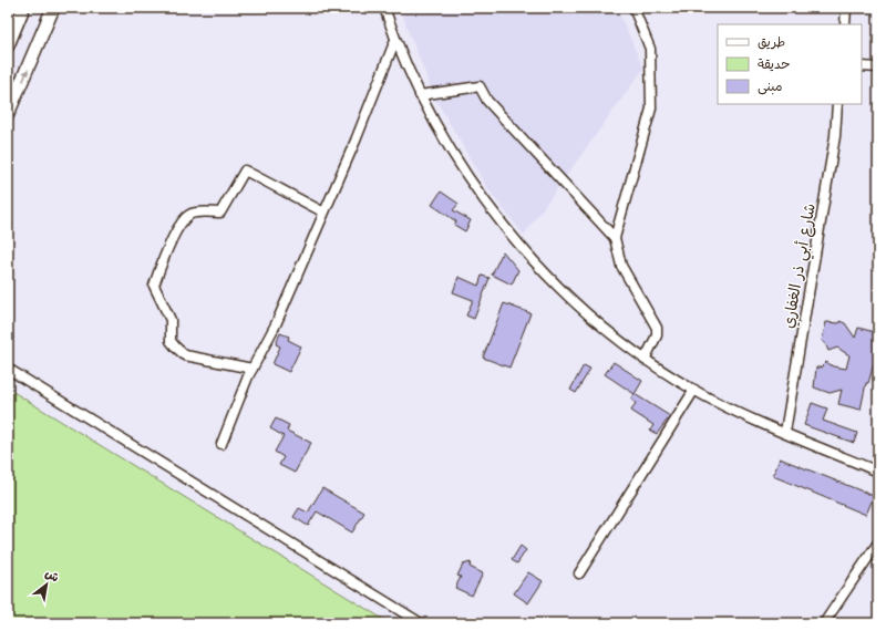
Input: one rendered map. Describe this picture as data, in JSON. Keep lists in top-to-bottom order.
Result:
{
  "streets": {
    "street": ["شارع أبي ذر الغفاري"]
  },
  "legend": ["طريق", "حديقة", "مبنى"],
  "north": "top right"
}
